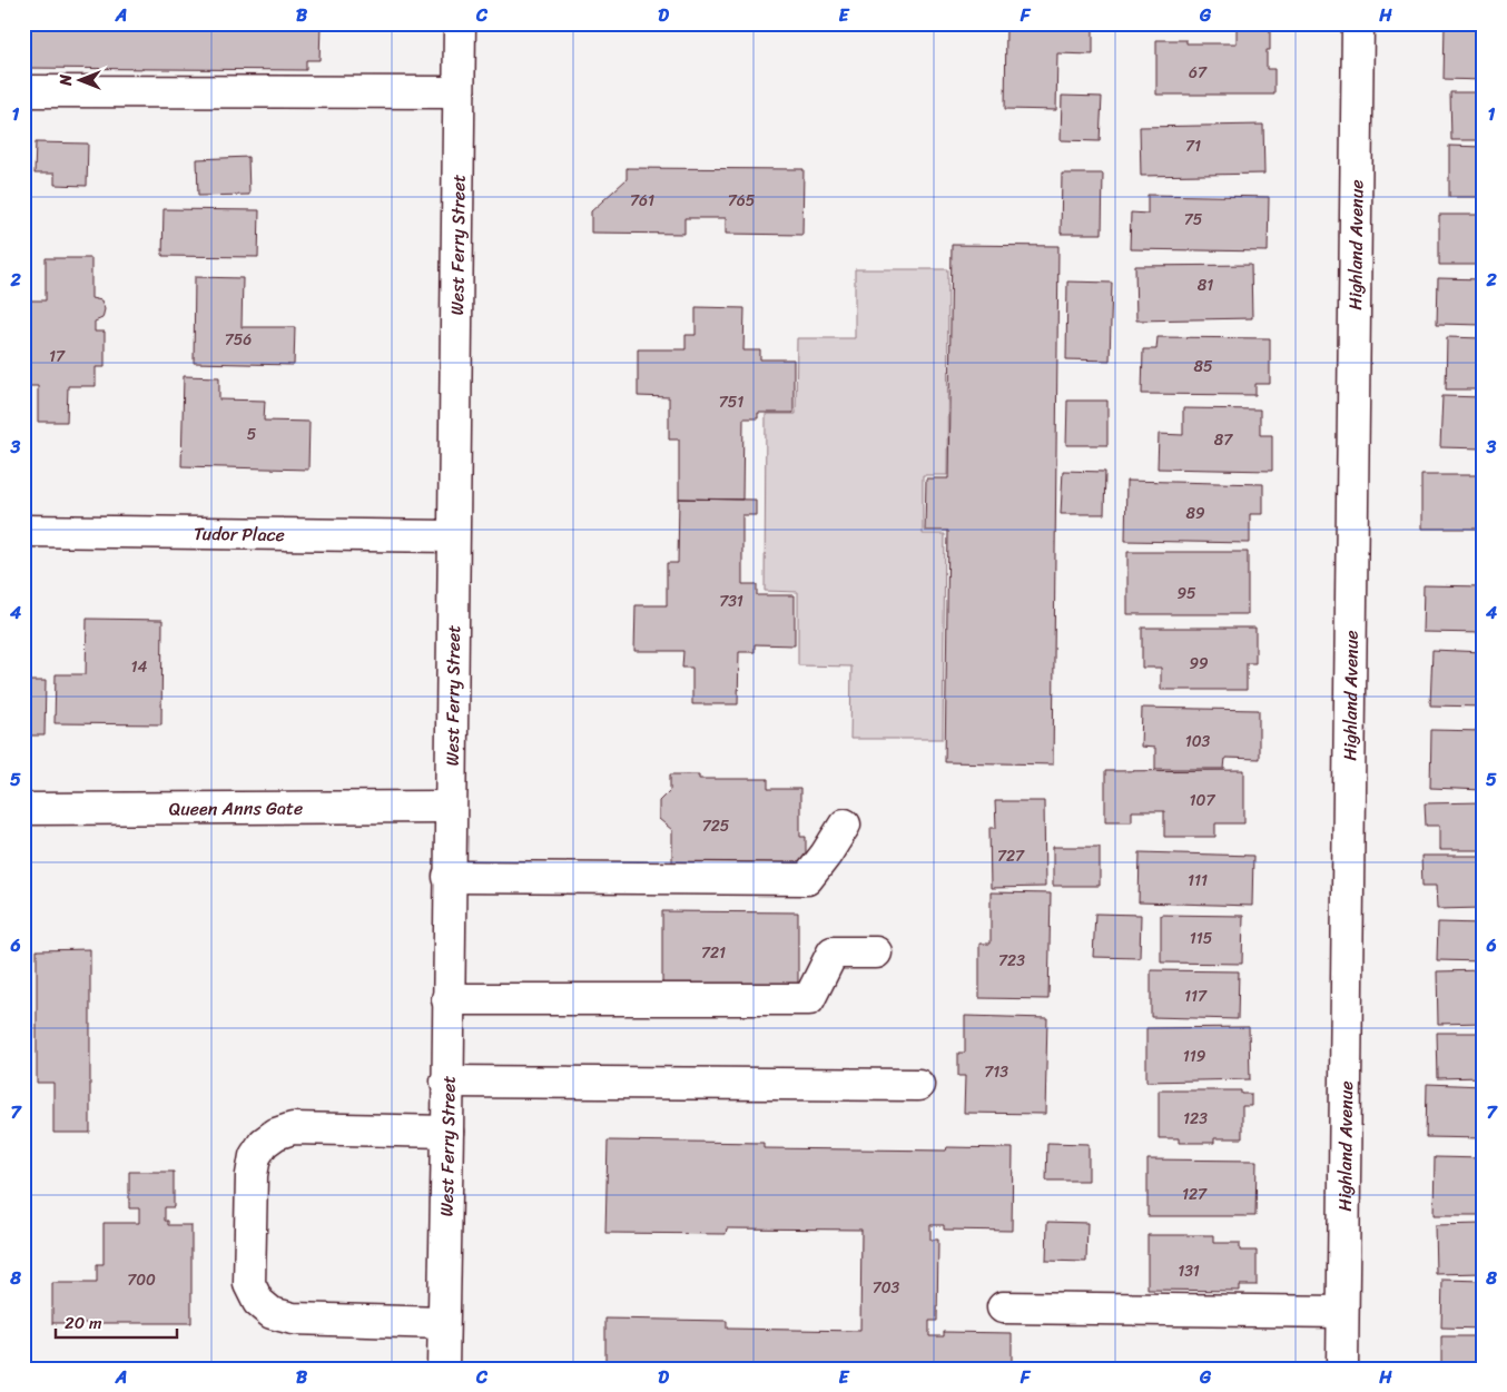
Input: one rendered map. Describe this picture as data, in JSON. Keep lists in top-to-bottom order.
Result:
{
  "streets": {
    "street": [
      "West Ferry Street",
      "Highland Avenue",
      "Tudor Place",
      "Queen Anns Gate"
    ]
  },
  "crossings": [
    ["West Ferry Street", "Tudor Place"],
    ["West Ferry Street", "Queen Anns Gate"]
  ],
  "house_numbers": [
    "67",
    "71",
    "761",
    "765",
    "75",
    "81",
    "756",
    "17",
    "85",
    "751",
    "5",
    "87",
    "89",
    "95",
    "731",
    "99",
    "14",
    "103",
    "107",
    "725",
    "727",
    "111",
    "115",
    "721",
    "723",
    "117",
    "119",
    "713",
    "123",
    "127",
    "131",
    "700",
    "703"
  ],
  "scale_bar": "20 m",
  "north": "left",
  "grid": {
    "columns": [
      "A",
      "B",
      "C",
      "D",
      "E",
      "F",
      "G",
      "H"
    ],
    "rows": [
      "1",
      "2",
      "3",
      "4",
      "5",
      "6",
      "7",
      "8"
    ]
  }
}
